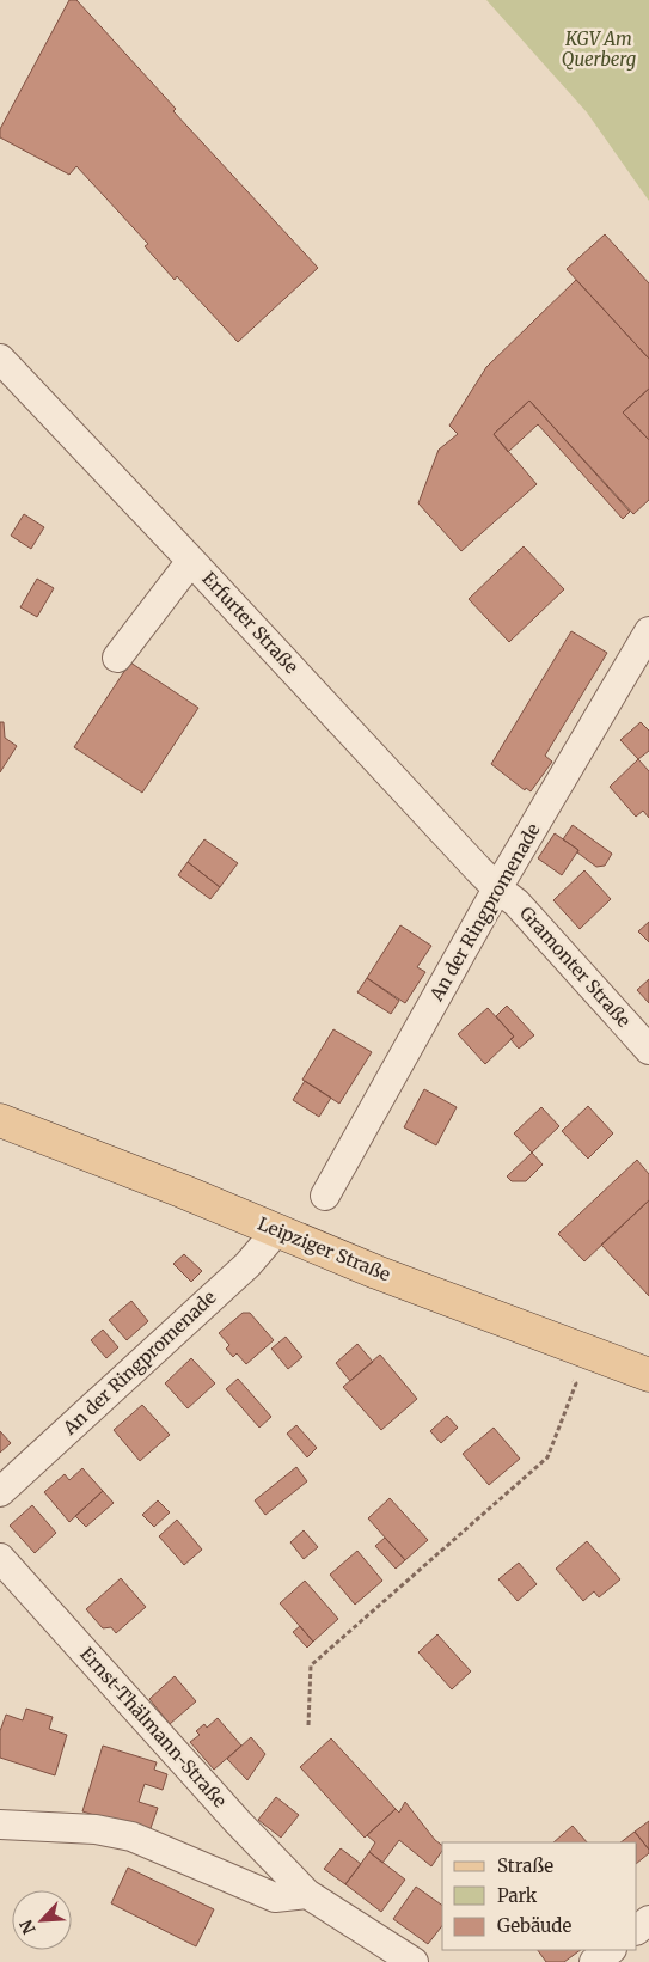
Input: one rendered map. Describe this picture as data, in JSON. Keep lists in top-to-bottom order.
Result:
{
  "streets": {
    "main road": ["Leipziger Straße"],
    "street": [
      "Erfurter Straße",
      "An der Ringpromenade",
      "Gramonter Straße",
      "Ernst-Thälmann-Straße"
    ]
  },
  "crossings": [
    ["Erfurter Straße", "An der Ringpromenade"],
    ["Erfurter Straße", "Gramonter Straße"],
    ["An der Ringpromenade", "Gramonter Straße"],
    ["An der Ringpromenade", "Leipziger Straße"]
  ],
  "parks": ["KGV Am Querberg"],
  "legend": ["Straße", "Park", "Gebäude"],
  "north": "bottom left"
}
